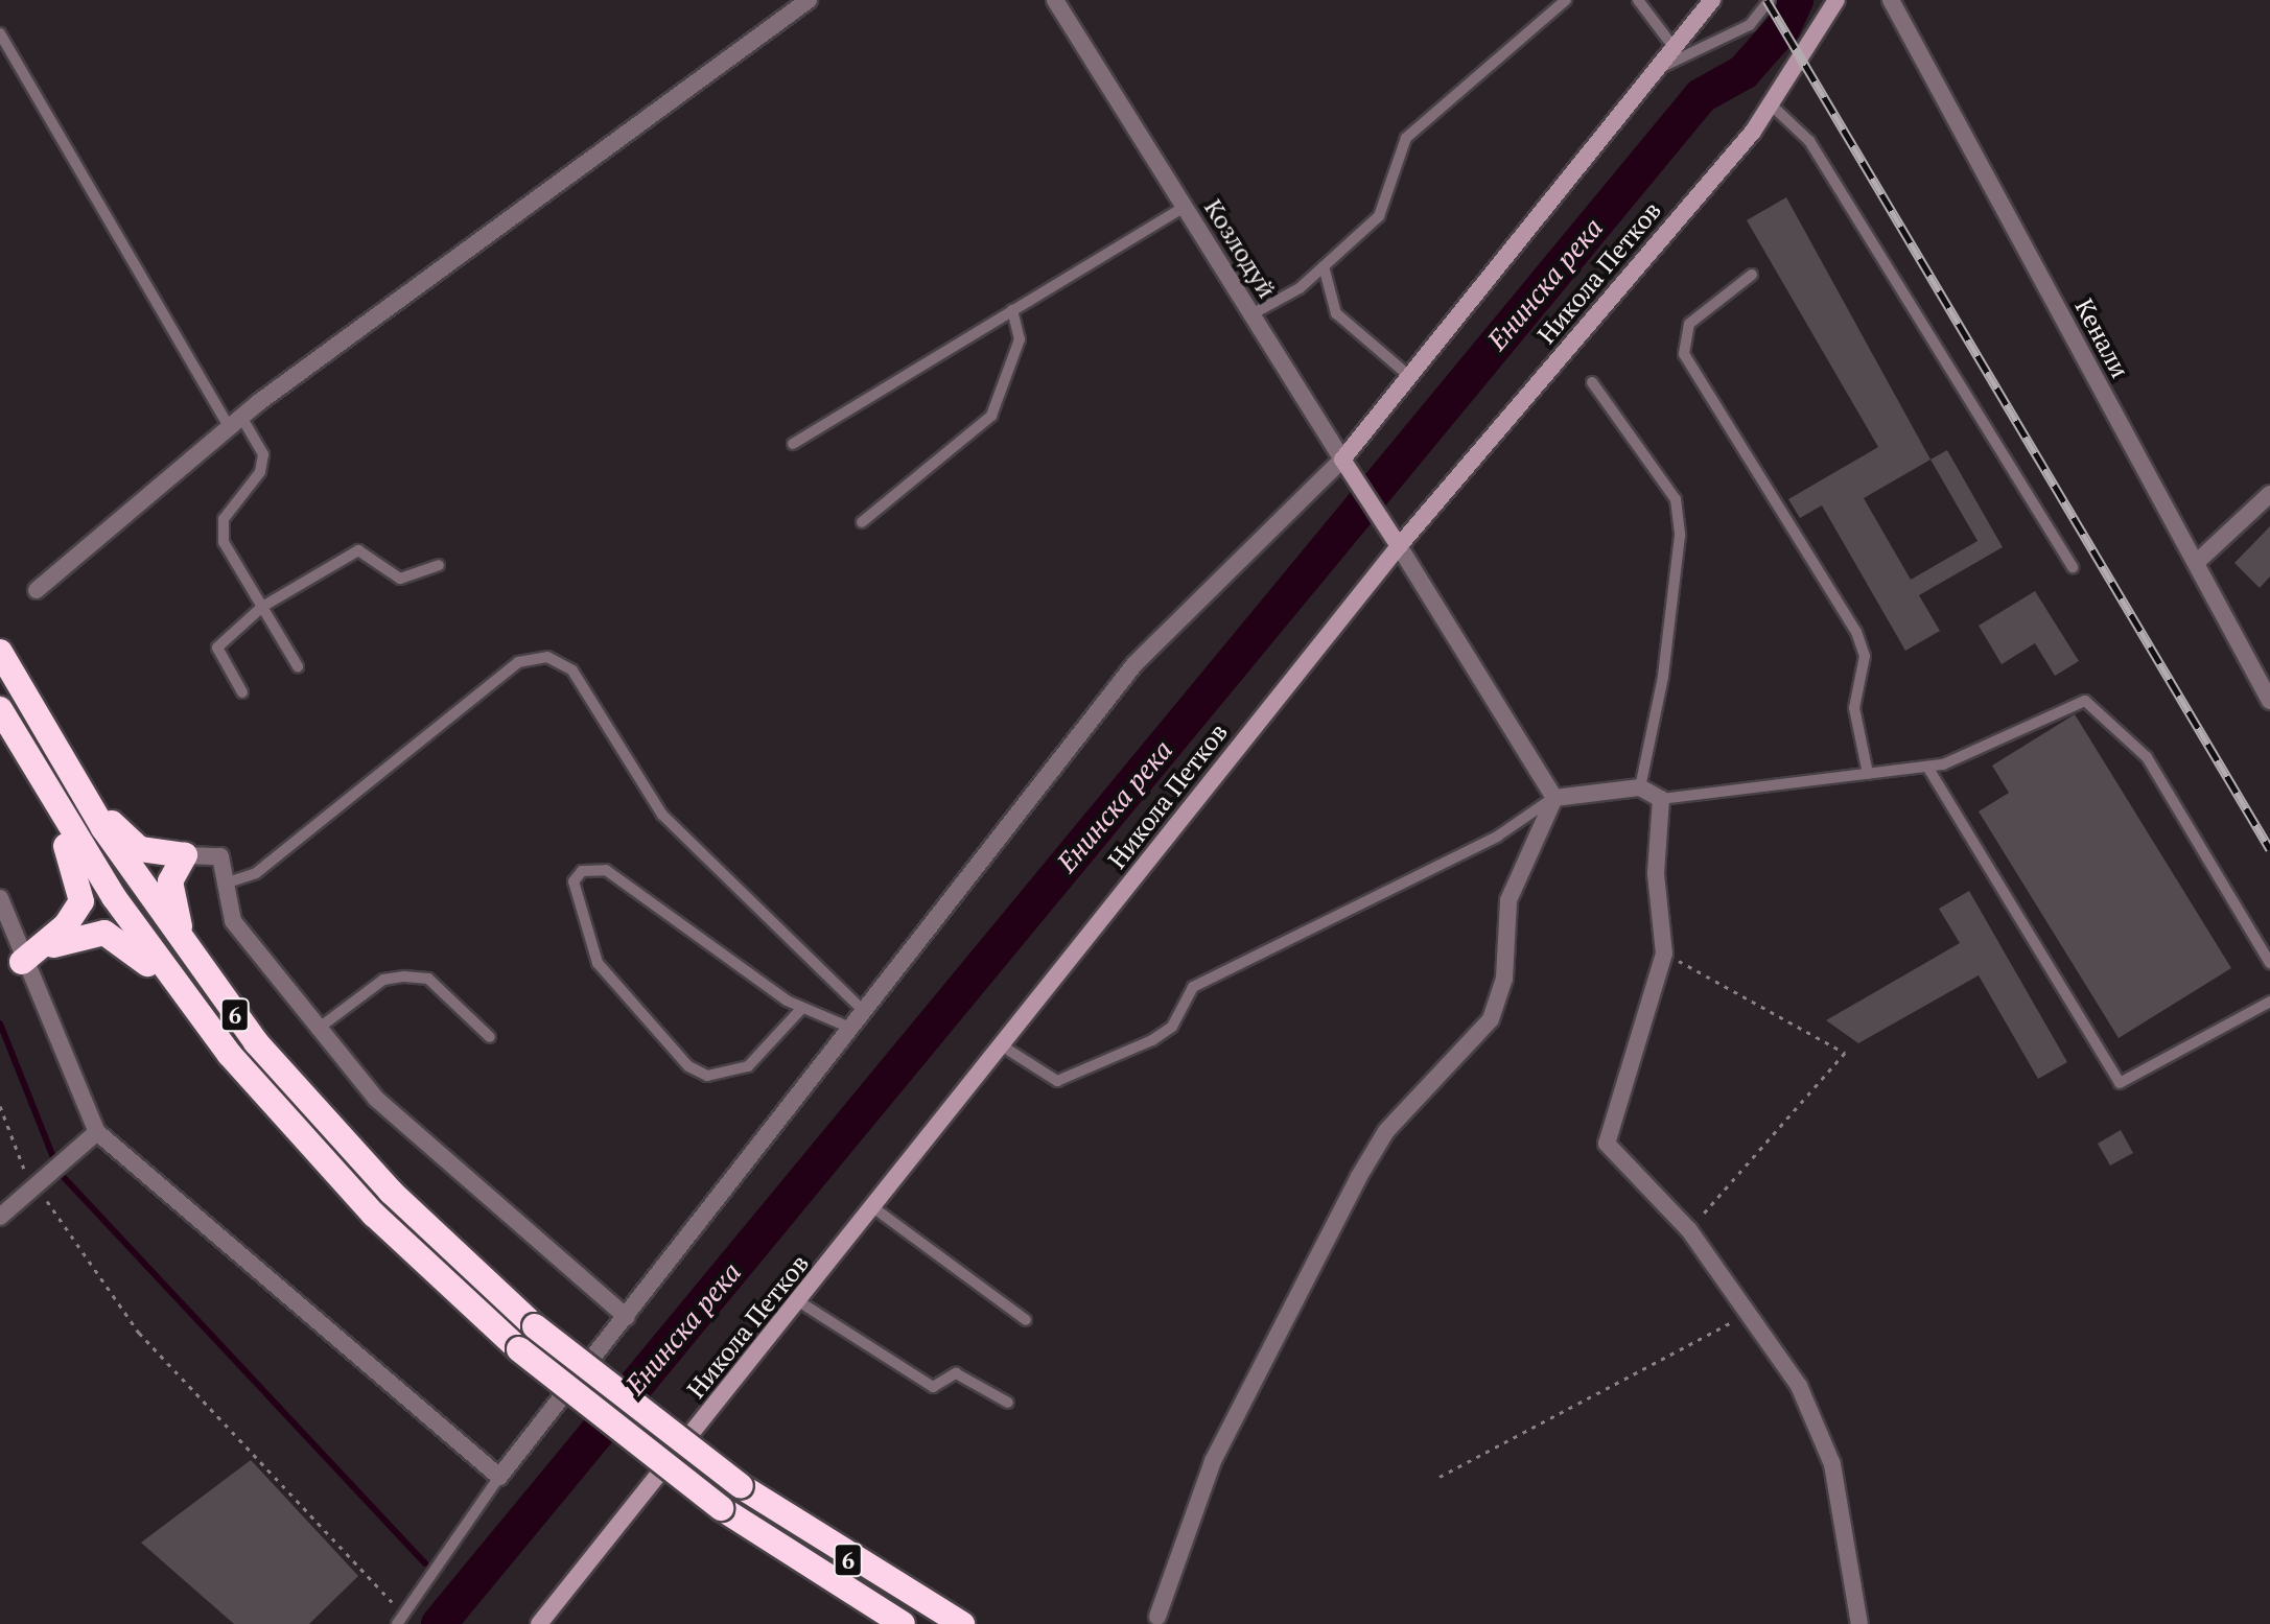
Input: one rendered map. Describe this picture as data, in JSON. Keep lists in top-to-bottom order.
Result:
{
  "streets": {
    "highway": ["6"],
    "main road": ["Козлодуй", "Никола Петков"],
    "street": ["Кенали"]
  },
  "crossings": [
    ["Козлодуй", "Никола Петков"]
  ],
  "water": ["Енинска река"]
}
